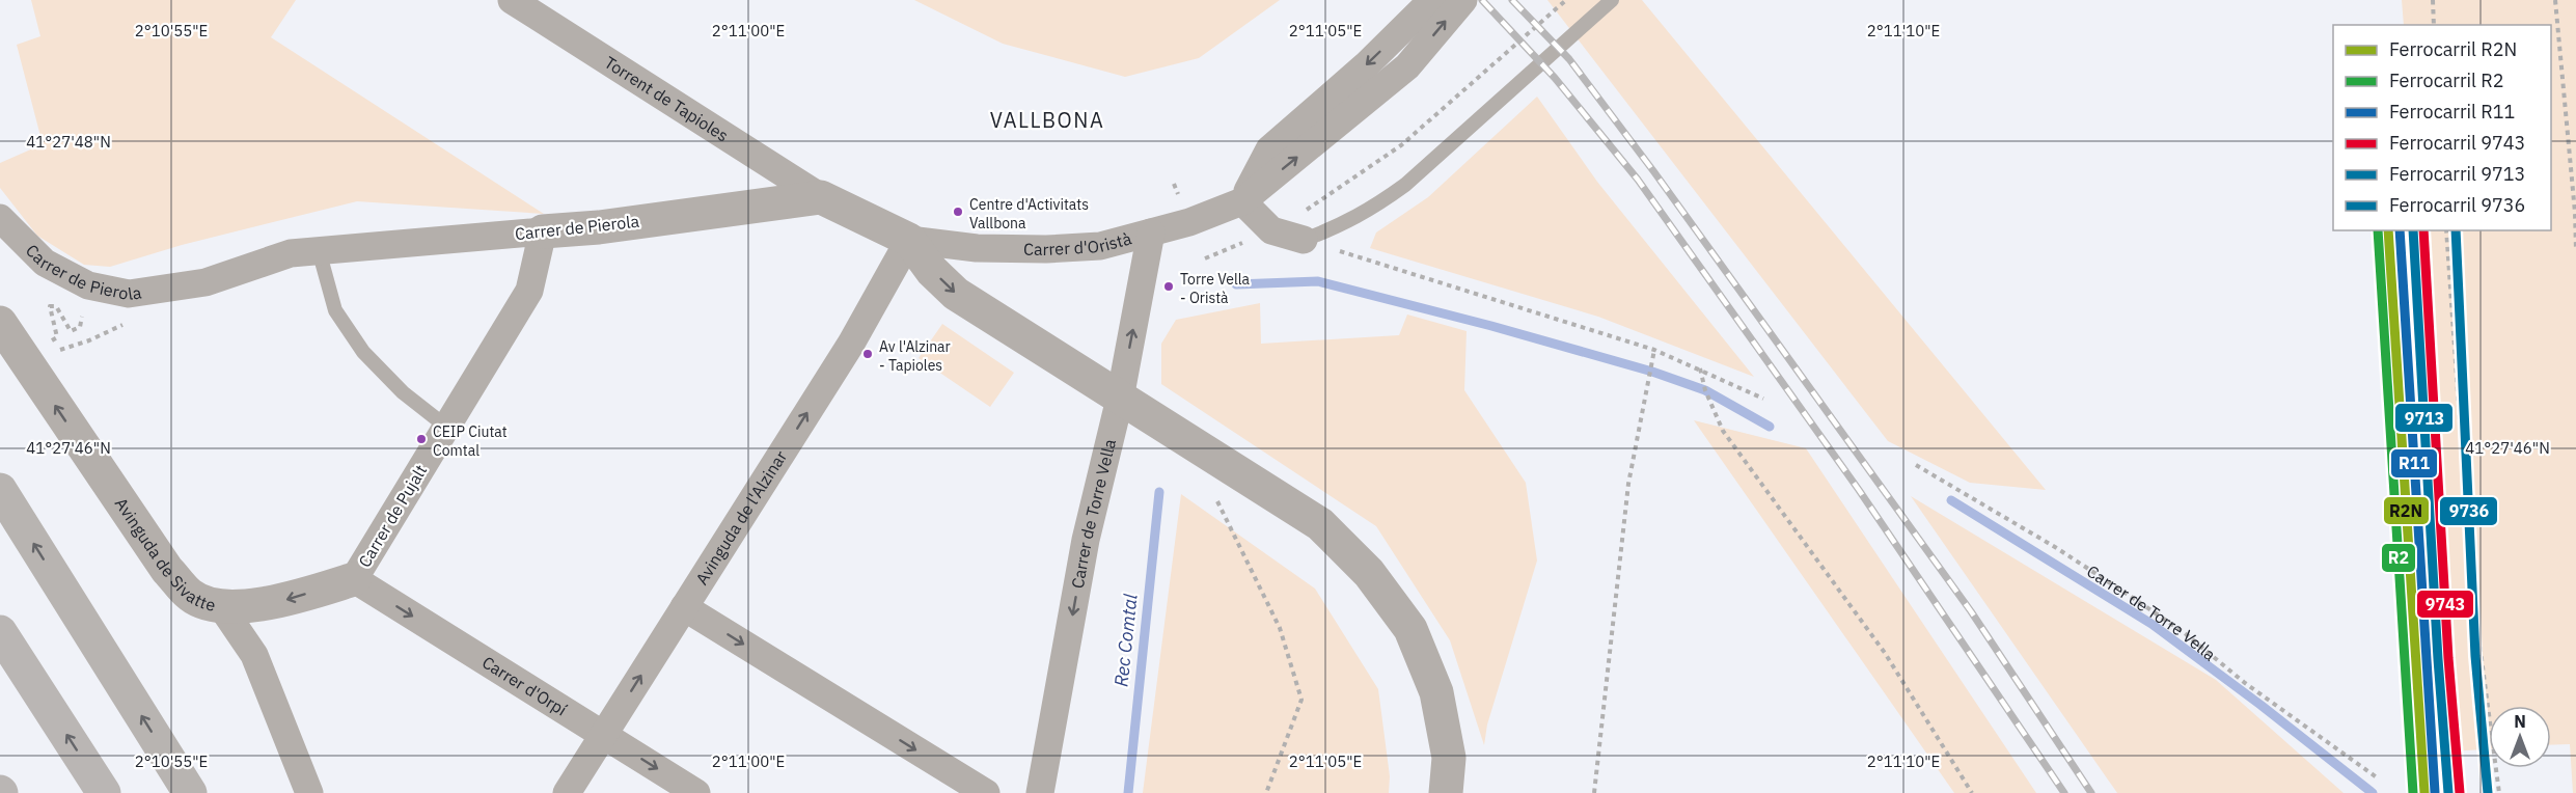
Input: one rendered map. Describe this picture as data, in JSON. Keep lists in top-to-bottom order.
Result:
{
  "streets": {
    "street": [
      "Torrent de Tapioles",
      "Carrer de Pierola",
      "Carrer d'Oristà",
      "Carrer de Torre Vella",
      "Carrer de Pujalt",
      "Avinguda de l'Alzinar",
      "Avinguda de Sivatte",
      "Carrer d'Orpí"
    ]
  },
  "crossings": [
    ["Torrent de Tapioles", "Carrer de Pierola"],
    ["Carrer de Pierola", "Carrer de Pujalt"],
    ["Carrer d'Oristà", "Carrer de Torre Vella"],
    ["Carrer d'Oristà", "Avinguda de l'Alzinar"],
    ["Carrer de Pujalt", "Avinguda de Sivatte"],
    ["Carrer de Pujalt", "Carrer d'Orpí"],
    ["Avinguda de l'Alzinar", "Carrer d'Orpí"]
  ],
  "one_way": ["Avinguda de l'Alzinar", "Avinguda de Sivatte", "Carrer d'Orpí"],
  "districts": ["VALLBONA"],
  "water": ["Rec Comtal"],
  "places": [
    "Centre d'Activitats Vallbona",
    "Torre Vella - Oristà",
    "Av l'Alzinar - Tapioles",
    "CEIP Ciutat Comtal"
  ],
  "lines": [
    "rail line R2N",
    "rail line R2",
    "rail line R11",
    "rail line 9743",
    "rail line 9713",
    "rail line 9736"
  ],
  "legend": [
    "Ferrocarril R2N",
    "Ferrocarril R2",
    "Ferrocarril R11",
    "Ferrocarril 9743",
    "Ferrocarril 9713",
    "Ferrocarril 9736"
  ],
  "north": "top",
  "coordinates": [
    "2°10'55\"E",
    "2°11'00\"E",
    "2°11'05\"E",
    "2°11'10\"E",
    "41°27'48\"N",
    "41°27'46\"N"
  ]
}
